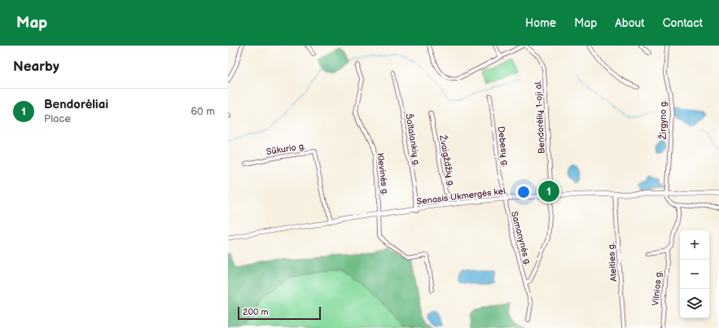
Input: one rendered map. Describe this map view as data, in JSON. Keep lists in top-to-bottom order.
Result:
{
  "streets": {
    "main road": ["Senasis Ukmergės kel."],
    "street": [
      "Bendorėlių 1-oji al.",
      "Žirgyno g.",
      "Šaltalankių g.",
      "Debesų g.",
      "Sūkurio g.",
      "Žvaigždžių g.",
      "Klevinės g.",
      "Samanynės g.",
      "Ateities g.",
      "Vilnios g."
    ]
  },
  "crossings": [
    ["Bendorėlių 1-oji al.", "Senasis Ukmergės kel."],
    ["Bendorėlių 1-oji al.", "Samanynės g."],
    ["Žirgyno g.", "Senasis Ukmergės kel."],
    ["Šaltalankių g.", "Senasis Ukmergės kel."],
    ["Debesų g.", "Senasis Ukmergės kel."],
    ["Debesų g.", "Samanynės g."],
    ["Sūkurio g.", "Senasis Ukmergės kel."],
    ["Žvaigždžių g.", "Senasis Ukmergės kel."],
    ["Klevinės g.", "Senasis Ukmergės kel."],
    ["Senasis Ukmergės kel.", "Samanynės g."],
    ["Senasis Ukmergės kel.", "Ateities g."]
  ],
  "scale_bar": "200 m",
  "page": {
    "header": "Map",
    "nav": [
      "Home",
      "Map",
      "About",
      "Contact"
    ],
    "heading": "Nearby",
    "list": [
      {
        "mark": "1",
        "name": "Bendorėliai",
        "note": "Place",
        "value": "60 m"
      }
    ],
    "pins": "1",
    "map_buttons": ["+", "−"],
    "scale": "200 m"
  }
}
